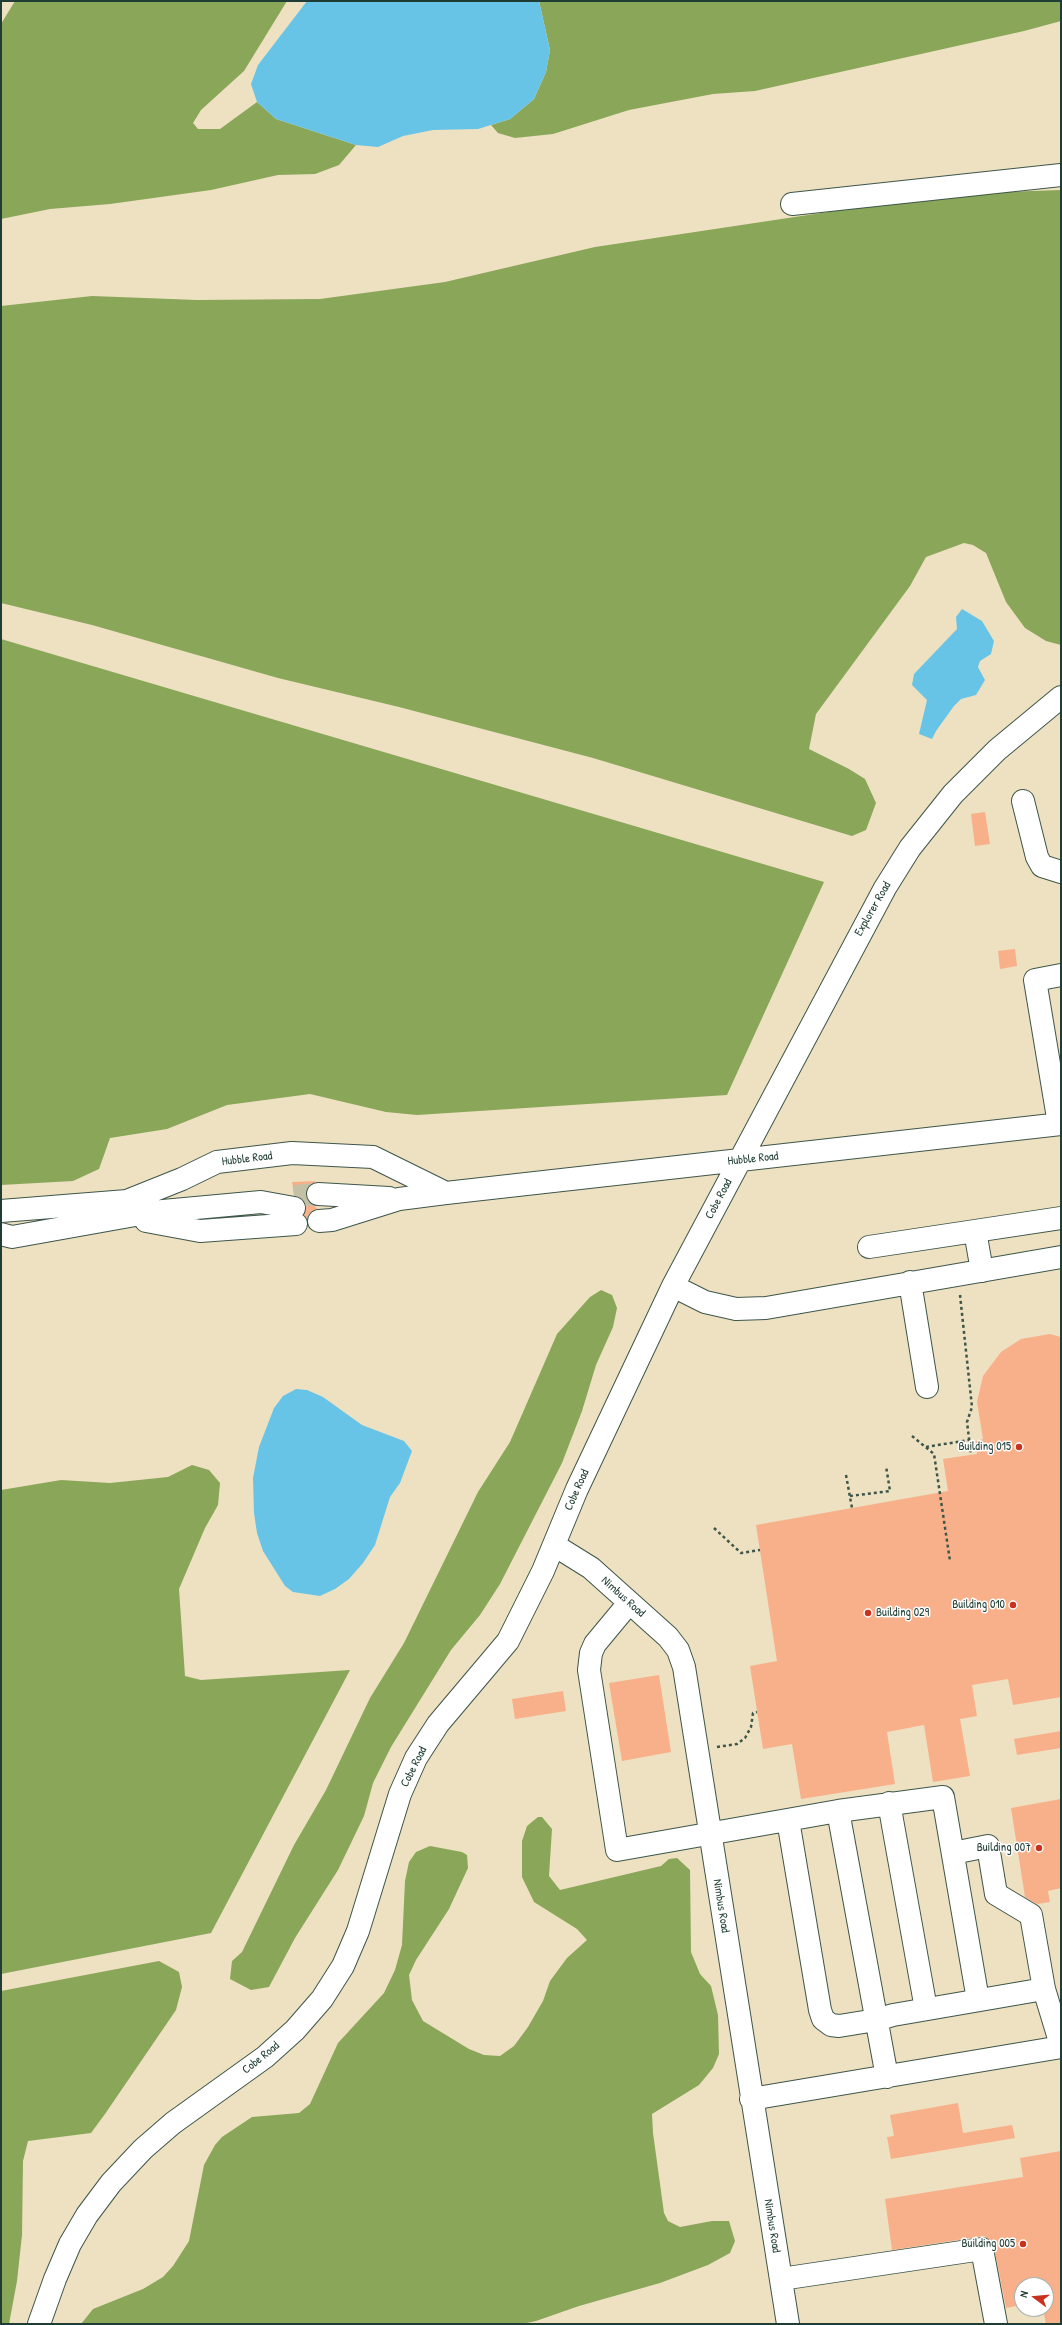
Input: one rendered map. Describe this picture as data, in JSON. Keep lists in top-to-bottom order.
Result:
{
  "streets": {
    "street": [
      "Explorer Road",
      "Hubble Road",
      "Cobe Road",
      "Nimbus Road"
    ]
  },
  "crossings": [
    ["Explorer Road", "Hubble Road"],
    ["Explorer Road", "Cobe Road"],
    ["Hubble Road", "Cobe Road"],
    ["Cobe Road", "Nimbus Road"]
  ],
  "places": [
    "Building 015",
    "Building 010",
    "Building 029",
    "Building 007",
    "Building 005"
  ],
  "north": "left"
}
